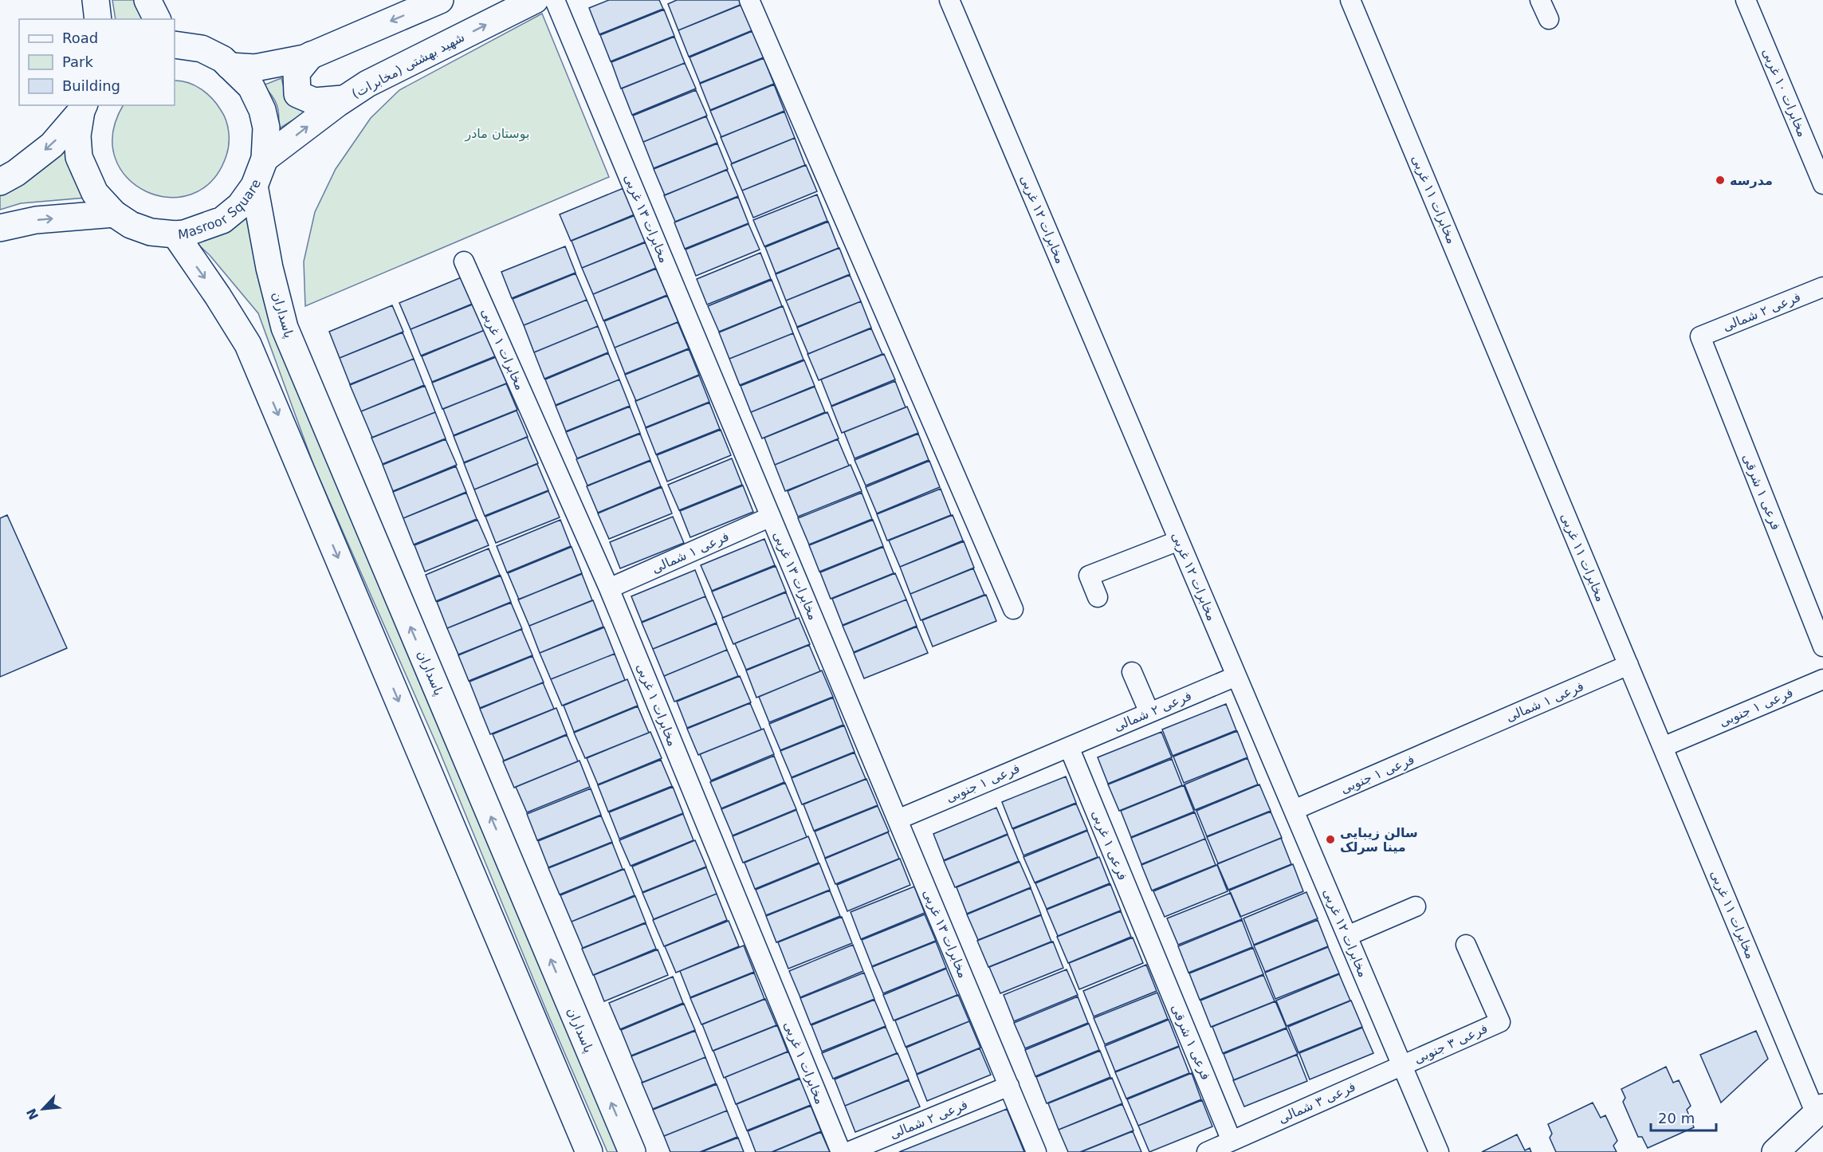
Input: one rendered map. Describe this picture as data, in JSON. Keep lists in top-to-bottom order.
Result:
{
  "streets": {
    "main road": ["شهید بهشتی (مخابرات)", "Masroor Square", "پاسداران"],
    "street": [
      "مخابرات ۱۰ غربی",
      "مخابرات ۱۱ غربی",
      "مخابرات ۱۳ غربی",
      "مخابرات ۱۲ غربی",
      "فرعی ۲ شمالی",
      "مخابرات ۱ غربی",
      "فرعی ۱ شرقی",
      "فرعی ۱ شمالی",
      "فرعی ۱ جنوبی",
      "فرعی ۱ غربی",
      "فرعی ۳ جنوبی",
      "فرعی ۳ شمالی"
    ]
  },
  "crossings": [
    ["شهید بهشتی (مخابرات)", "Masroor Square"],
    ["مخابرات ۱۱ غربی", "فرعی ۱ شمالی"],
    ["مخابرات ۱۱ غربی", "فرعی ۱ جنوبی"],
    ["Masroor Square", "پاسداران"],
    ["مخابرات ۱۳ غربی", "فرعی ۲ شمالی"],
    ["مخابرات ۱۳ غربی", "فرعی ۱ شمالی"],
    ["مخابرات ۱۳ غربی", "فرعی ۱ جنوبی"],
    ["مخابرات ۱۲ غربی", "فرعی ۲ شمالی"],
    ["مخابرات ۱۲ غربی", "فرعی ۱ جنوبی"],
    ["مخابرات ۱۲ غربی", "فرعی ۳ جنوبی"],
    ["مخابرات ۱۲ غربی", "فرعی ۳ شمالی"],
    ["فرعی ۲ شمالی", "فرعی ۱ شرقی"],
    ["فرعی ۲ شمالی", "فرعی ۱ جنوبی"],
    ["فرعی ۲ شمالی", "فرعی ۱ غربی"],
    ["مخابرات ۱ غربی", "فرعی ۱ شمالی"],
    ["فرعی ۱ شرقی", "فرعی ۱ غربی"],
    ["فرعی ۱ شرقی", "فرعی ۳ شمالی"],
    ["فرعی ۱ شمالی", "فرعی ۱ جنوبی"],
    ["فرعی ۱ جنوبی", "فرعی ۱ غربی"],
    ["فرعی ۳ جنوبی", "فرعی ۳ شمالی"]
  ],
  "parks": ["بوستان مادر"],
  "places": ["مدرسه", "سالن زیبایی مینا سرلک"],
  "legend": ["Road", "Park", "Building"],
  "scale_bar": "20 m",
  "north": "bottom left"
}
